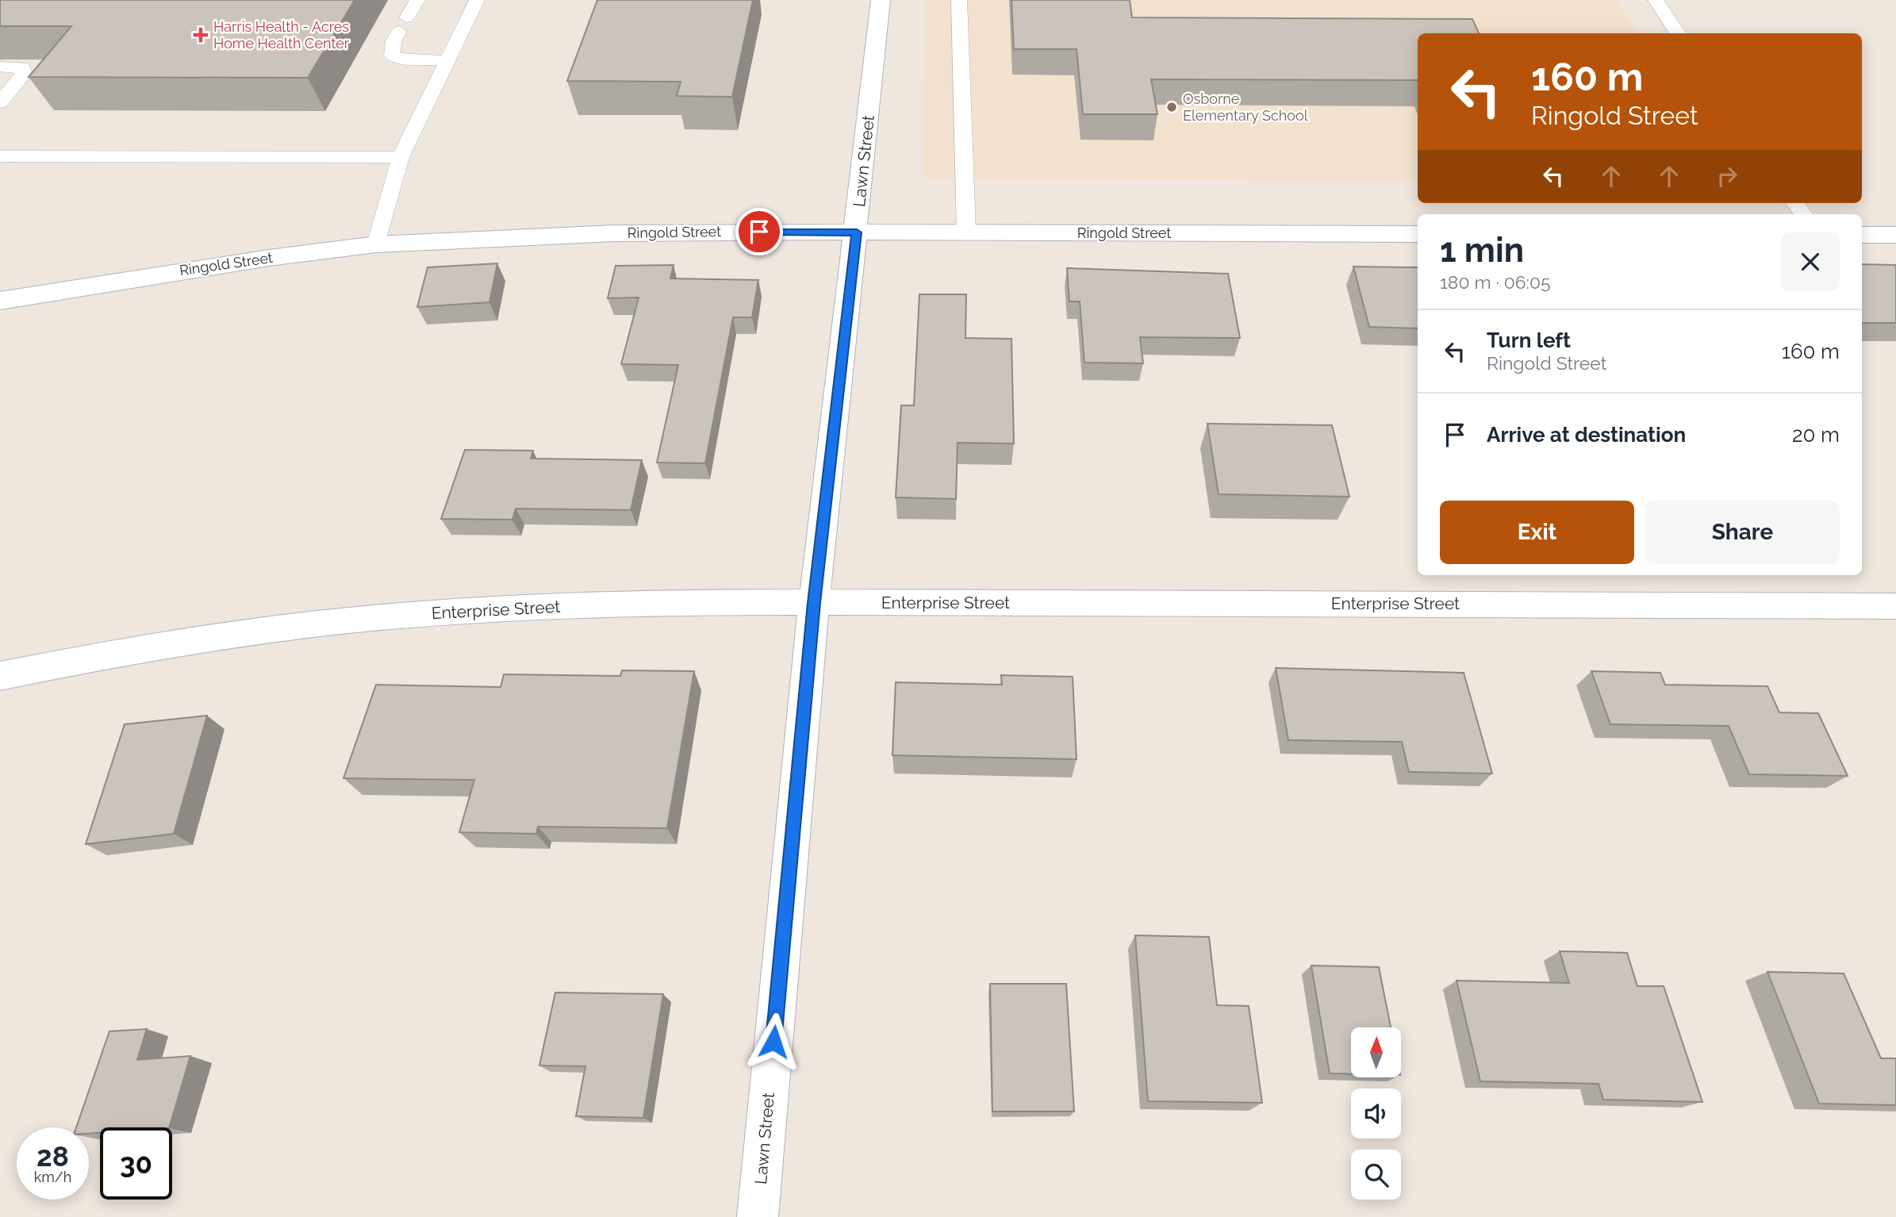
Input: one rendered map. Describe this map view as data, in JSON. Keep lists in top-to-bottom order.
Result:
{
  "streets": {
    "street": ["Lawn Street", "Ringold Street", "Enterprise Street"]
  },
  "crossings": [
    ["Lawn Street", "Ringold Street"],
    ["Lawn Street", "Enterprise Street"]
  ],
  "places": {
    "health": ["Harris Health - Acres Home Health Center"],
    "other": ["Osborne Elementary School"]
  },
  "north": "top",
  "page": {
    "turn": ["160 m", "Ringold Street"],
    "heading": ["1 min", "180 m · 06:05"],
    "list": [
      {
        "name": "Turn left",
        "note": "Ringold Street",
        "value": "160 m"
      },
      {
        "name": "Arrive at destination",
        "value": "20 m"
      }
    ],
    "buttons": ["Exit", "Share"],
    "speed": "28 km/h",
    "limit": "30"
  }
}
